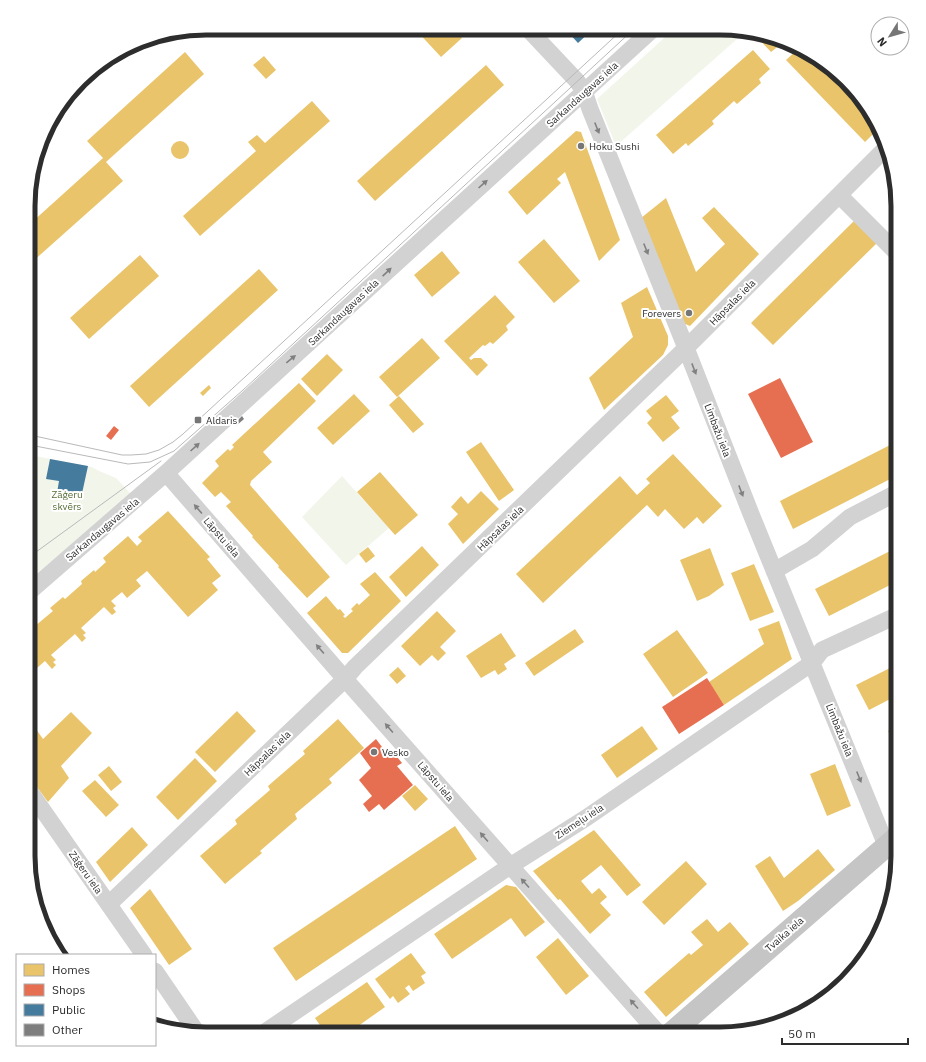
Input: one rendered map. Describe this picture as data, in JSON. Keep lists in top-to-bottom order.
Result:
{
  "streets": {
    "main road": ["Tvaika iela"],
    "street": [
      "Sarkandaugavas iela",
      "Hāpsalas iela",
      "Limbažu iela",
      "Lāpstu iela",
      "Ziemeļu iela",
      "Zāģeru iela"
    ]
  },
  "crossings": [
    ["Sarkandaugavas iela", "Limbažu iela"],
    ["Sarkandaugavas iela", "Lāpstu iela"],
    ["Hāpsalas iela", "Limbažu iela"],
    ["Hāpsalas iela", "Lāpstu iela"],
    ["Hāpsalas iela", "Zāģeru iela"],
    ["Limbažu iela", "Ziemeļu iela"],
    ["Lāpstu iela", "Ziemeļu iela"]
  ],
  "one_way": ["Sarkandaugavas iela", "Limbažu iela", "Lāpstu iela"],
  "parks": ["Zāģeru skvērs"],
  "places": {
    "other": ["Hoku Sushi", "Forevers", "Vesko"],
    "transit": ["Aldaris"]
  },
  "legend": [
    "Homes",
    "Shops",
    "Public",
    "Other"
  ],
  "scale_bar": "50 m",
  "north": "bottom left"
}
